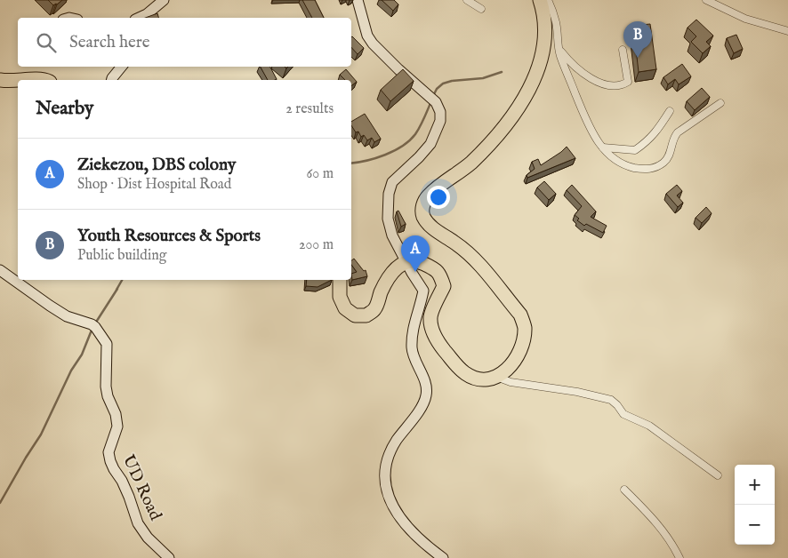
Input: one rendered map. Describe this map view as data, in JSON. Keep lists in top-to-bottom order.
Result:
{
  "streets": {
    "street": ["UD Road"]
  },
  "page": {
    "search": "Search here",
    "pins": ["B", "A"],
    "heading": ["Nearby", "2 results"],
    "list": [
      {
        "mark": "A",
        "name": "Ziekezou, DBS colony",
        "note": "Shop · Dist Hospital Road",
        "value": "60 m"
      },
      {
        "mark": "B",
        "name": "Youth Resources & Sports",
        "note": "Public building",
        "value": "200 m"
      }
    ],
    "map_buttons": ["+", "−"]
  }
}
